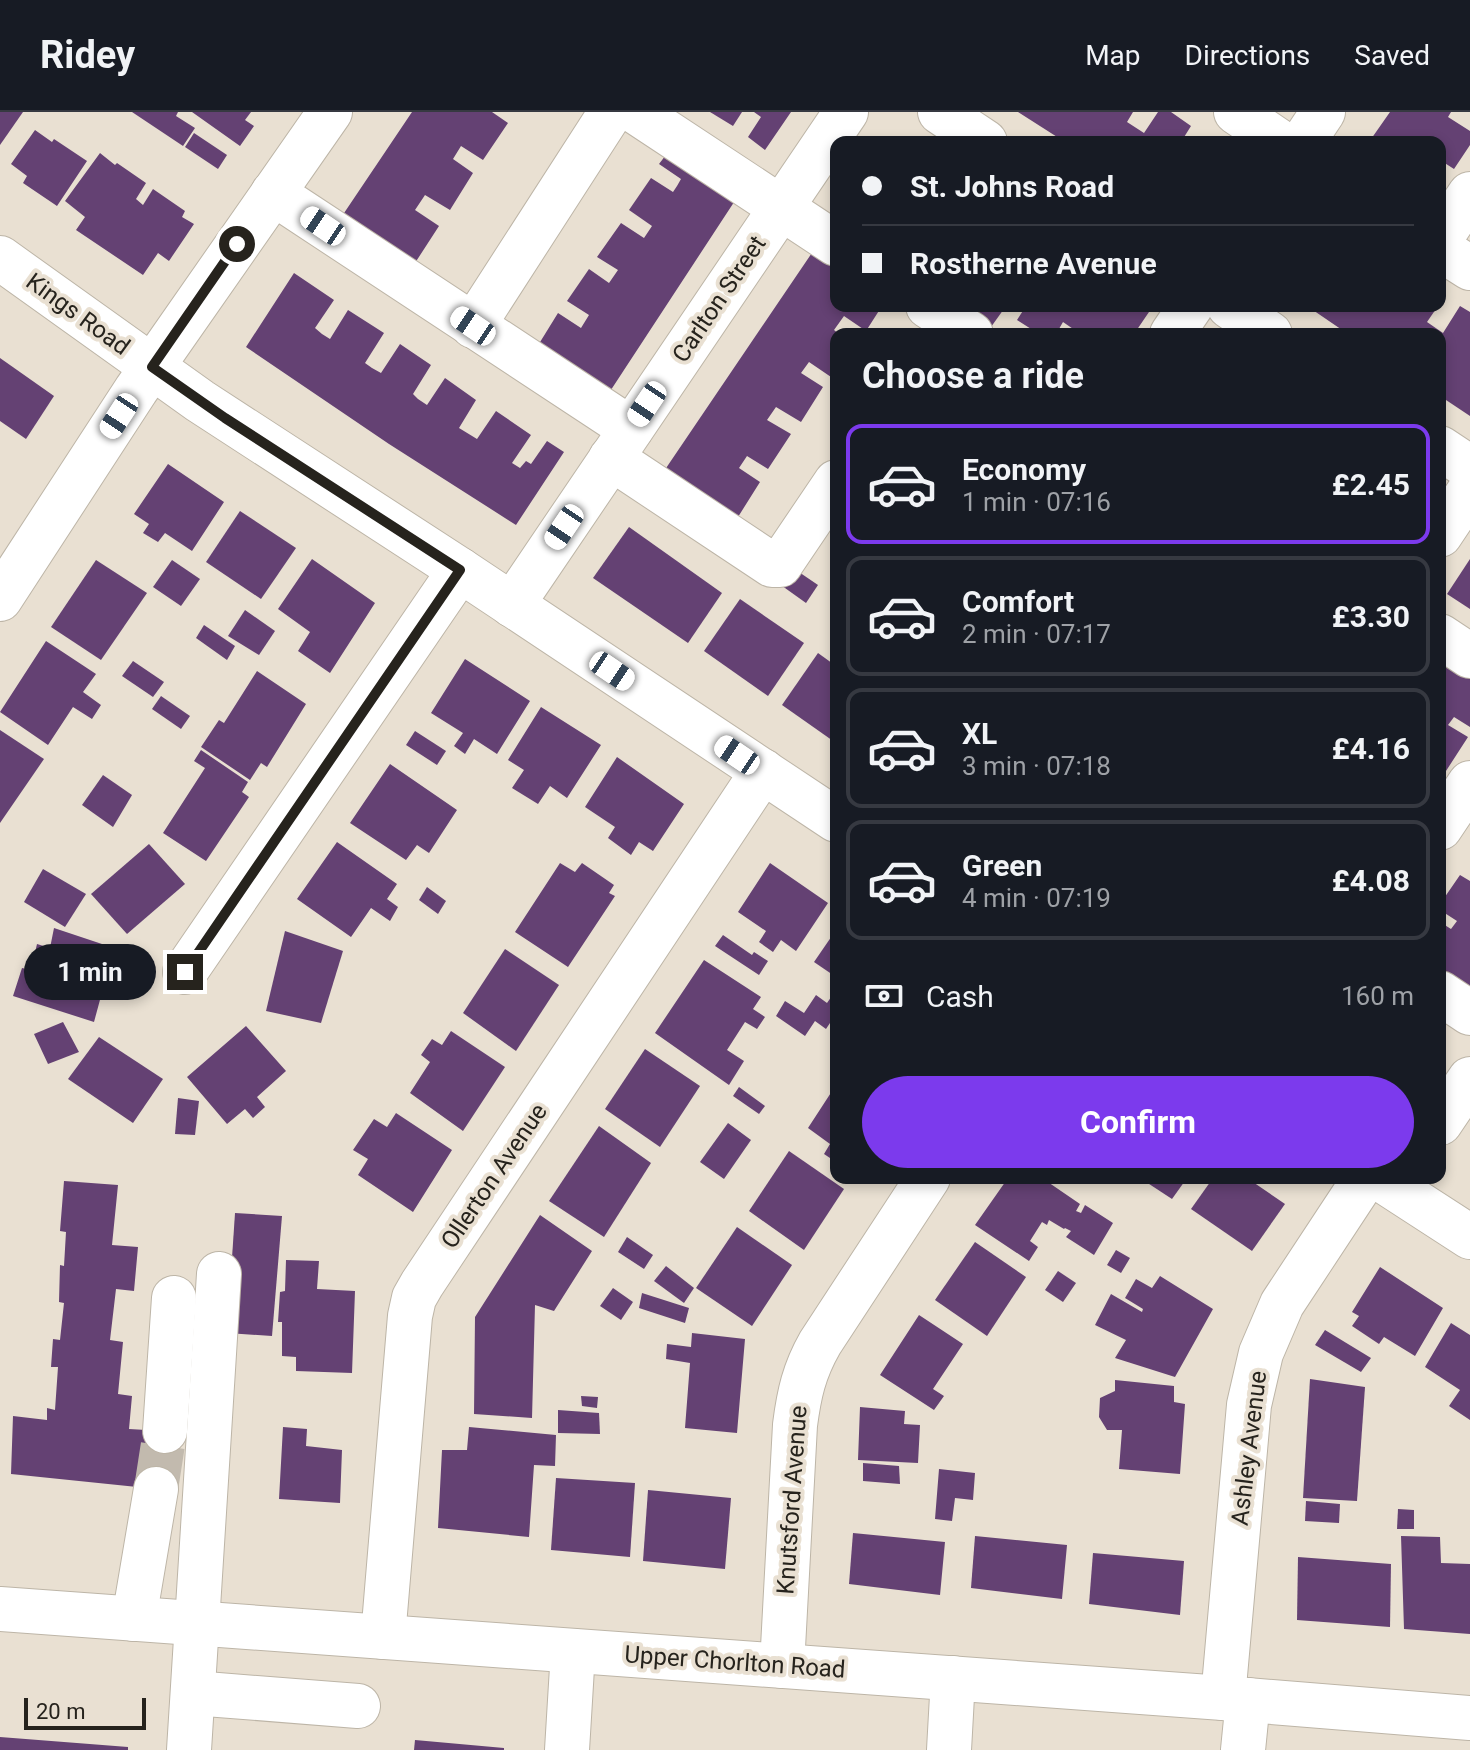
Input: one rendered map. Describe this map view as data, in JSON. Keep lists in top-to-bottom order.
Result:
{
  "streets": {
    "street": [
      "Carlton Street",
      "Kings Road",
      "Ollerton Avenue",
      "Ashley Avenue",
      "Knutsford Avenue",
      "Upper Chorlton Road"
    ]
  },
  "crossings": [
    ["Carlton Street", "Kings Road"],
    ["Kings Road", "Ollerton Avenue"],
    ["Ollerton Avenue", "Upper Chorlton Road"],
    ["Ashley Avenue", "Upper Chorlton Road"],
    ["Knutsford Avenue", "Upper Chorlton Road"]
  ],
  "scale_bar": "20 m",
  "page": {
    "header": "Ridey",
    "nav": ["Map", "Directions", "Saved"],
    "banner": ["St. Johns Road", "Rostherne Avenue"],
    "heading": "Choose a ride",
    "list": [
      {
        "name": "Economy",
        "note": "1 min · 07:16",
        "value": "£2.45"
      },
      {
        "name": "Comfort",
        "note": "2 min · 07:17",
        "value": "£3.30"
      },
      {
        "name": "XL",
        "note": "3 min · 07:18",
        "value": "£4.16"
      },
      {
        "name": "Green",
        "note": "4 min · 07:19",
        "value": "£4.08"
      }
    ],
    "bubble": "1 min",
    "pay": ["Cash", "160 m"],
    "buttons": "Confirm",
    "scale": "20 m"
  }
}
